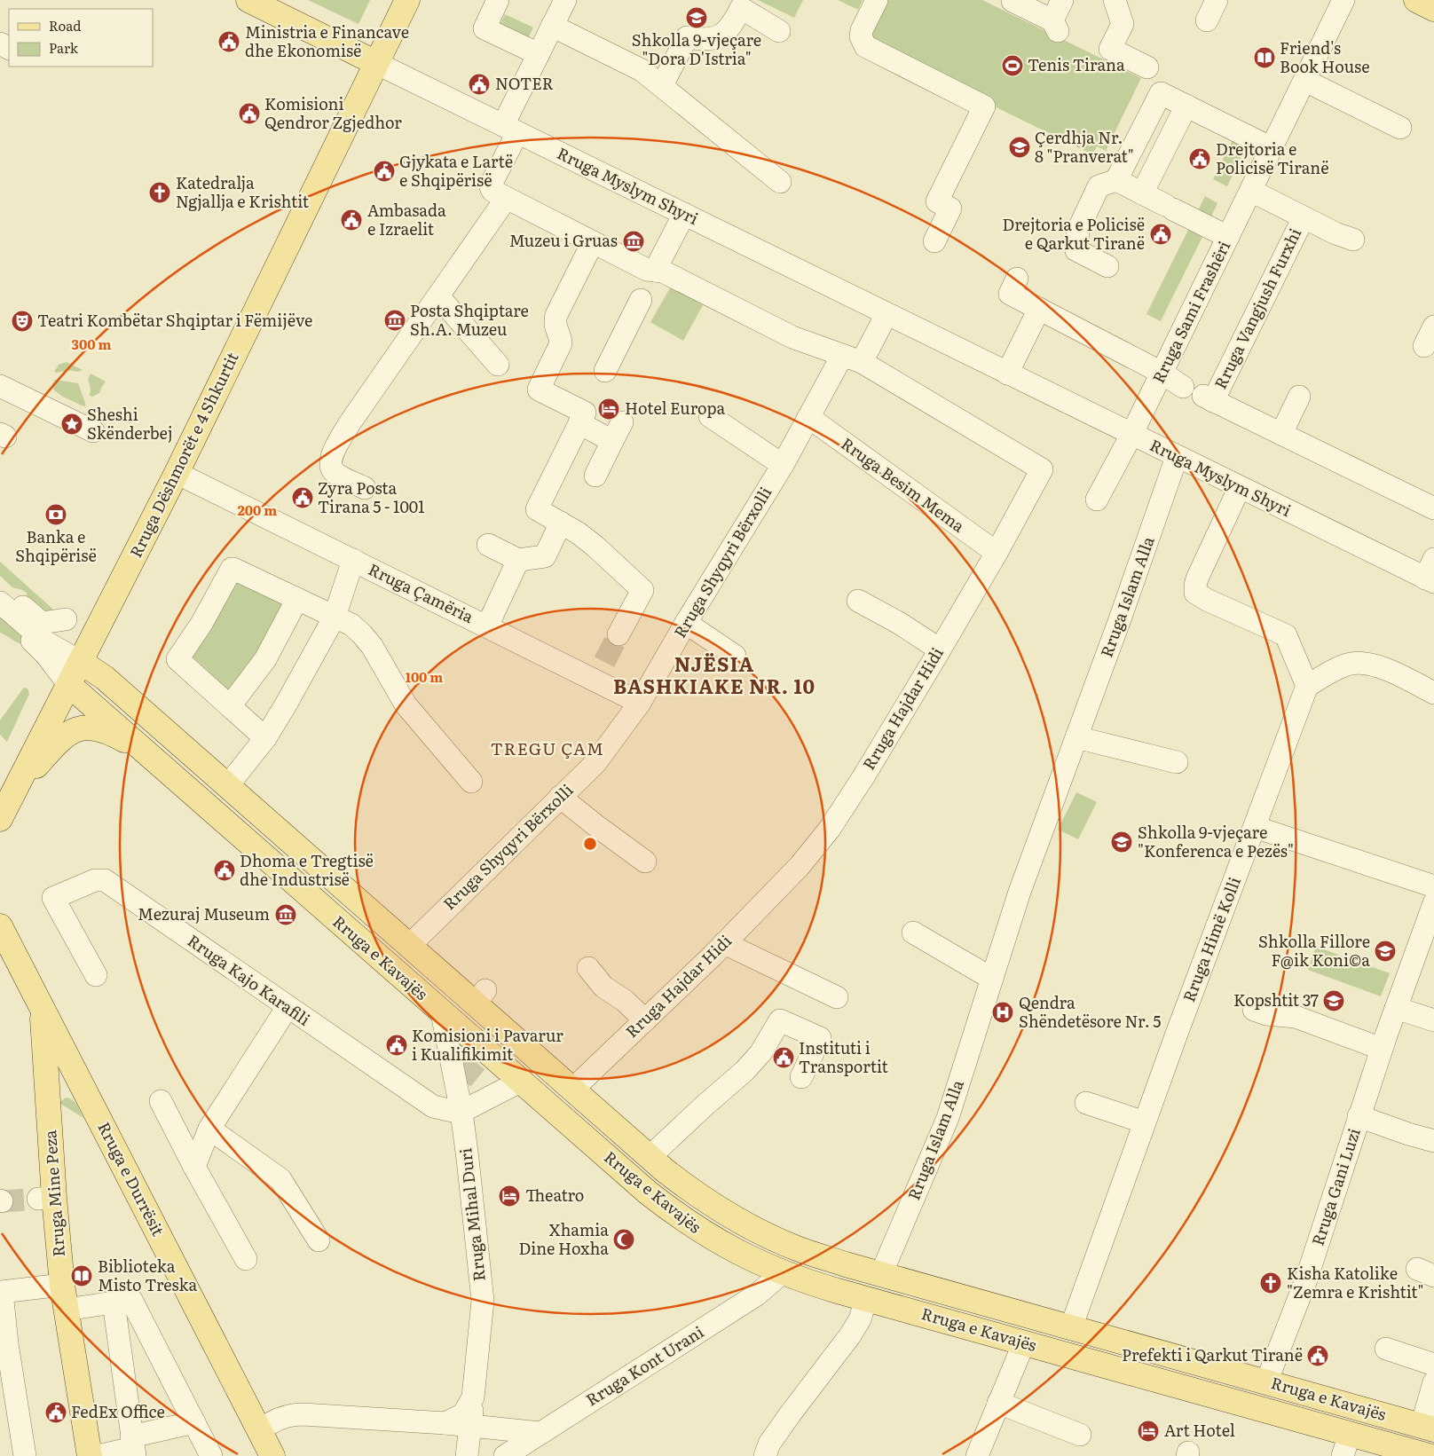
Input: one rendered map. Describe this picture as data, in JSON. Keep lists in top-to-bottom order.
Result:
{
  "streets": {
    "main road": [
      "Rruga Myslym Shyri",
      "Rruga Dëshmorët e 4 Shkurtit",
      "Rruga e Kavajës",
      "Rruga e Durrësit",
      "Rruga Mine Peza"
    ],
    "street": [
      "Rruga Vangjush Furxhi",
      "Rruga Sami Frashëri",
      "Rruga Besim Mema",
      "Rruga Shyqyri Bërxolli",
      "Rruga Çamëria",
      "Rruga Islam Alla",
      "Rruga Hajdar Hidi",
      "Rruga Himë Kolli",
      "Rruga Kajo Karafili",
      "Rruga Gani Luzi",
      "Rruga Mihal Duri",
      "Rruga Kont Urani"
    ]
  },
  "crossings": [
    ["Rruga Myslym Shyri", "Rruga Sami Frashëri"],
    ["Rruga Myslym Shyri", "Rruga Dëshmorët e 4 Shkurtit"],
    ["Rruga Myslym Shyri", "Rruga Shyqyri Bërxolli"],
    ["Rruga Myslym Shyri", "Rruga Islam Alla"],
    ["Rruga Dëshmorët e 4 Shkurtit", "Rruga Çamëria"],
    ["Rruga Dëshmorët e 4 Shkurtit", "Rruga e Kavajës"],
    ["Rruga Besim Mema", "Rruga Shyqyri Bërxolli"],
    ["Rruga Besim Mema", "Rruga Hajdar Hidi"],
    ["Rruga Shyqyri Bërxolli", "Rruga Çamëria"],
    ["Rruga Shyqyri Bërxolli", "Rruga Hajdar Hidi"],
    ["Rruga Shyqyri Bërxolli", "Rruga e Kavajës"],
    ["Rruga Çamëria", "Rruga e Kavajës"],
    ["Rruga Islam Alla", "Rruga e Kavajës"],
    ["Rruga Hajdar Hidi", "Rruga e Kavajës"],
    ["Rruga Himë Kolli", "Rruga e Kavajës"],
    ["Rruga e Kavajës", "Rruga Gani Luzi"],
    ["Rruga e Kavajës", "Rruga Mihal Duri"],
    ["Rruga e Kavajës", "Rruga Kont Urani"],
    ["Rruga Kajo Karafili", "Rruga Mihal Duri"],
    ["Rruga e Durrësit", "Rruga Mine Peza"]
  ],
  "districts": ["NJËSIA BASHKIAKE NR. 10", "TREGU ÇAM"],
  "places": {
    "school or university": [
      "Shkolla 9-vjeçare \"Dora D'Istria\"",
      "Çerdhja Nr. 8 \"Pranverat\"",
      "Shkolla 9-vjeçare \"Konferenca e Pezës\"",
      "Shkolla Fillore F@ik Koni©a",
      "Kopshtit 37"
    ],
    "public building": [
      "Ministria e Financave dhe Ekonomisë",
      "NOTER",
      "Komisioni Qendror Zgjedhor",
      "Drejtoria e Policisë Tiranë",
      "Gjykata e Lartë e Shqipërisë",
      "Ambasada e Izraelit",
      "Drejtoria e Policisë e Qarkut Tiranë",
      "Zyra Posta Tirana 5 - 1001",
      "Dhoma e Tregtisë dhe Industrisë",
      "Komisioni i Pavarur i Kualifikimit",
      "Instituti i Transportit",
      "Prefekti i Qarkut Tiranë",
      "FedEx Office"
    ],
    "library": ["Friend's Book House", "Biblioteka Misto Treska"],
    "sports": ["Tenis Tirana"],
    "church": ["Katedralja Ngjallja e Krishtit", "Kisha Katolike \"Zemra e Krishtit\""],
    "museum": ["Muzeu i Gruas", "Posta Shqiptare Sh.A. Muzeu", "Mezuraj Museum"],
    "theatre": ["Teatri Kombëtar Shqiptar i Fëmijëve"],
    "hotel": ["Hotel Europa", "Theatro", "Art Hotel"],
    "place": ["Sheshi Skënderbej"],
    "bank": ["Banka e Shqipërisë"],
    "hospital": ["Qendra Shëndetësore Nr. 5"],
    "mosque": ["Xhamia Dine Hoxha"]
  },
  "legend": ["Road", "Park"],
  "rings": ["300 m", "200 m", "100 m"]
}
